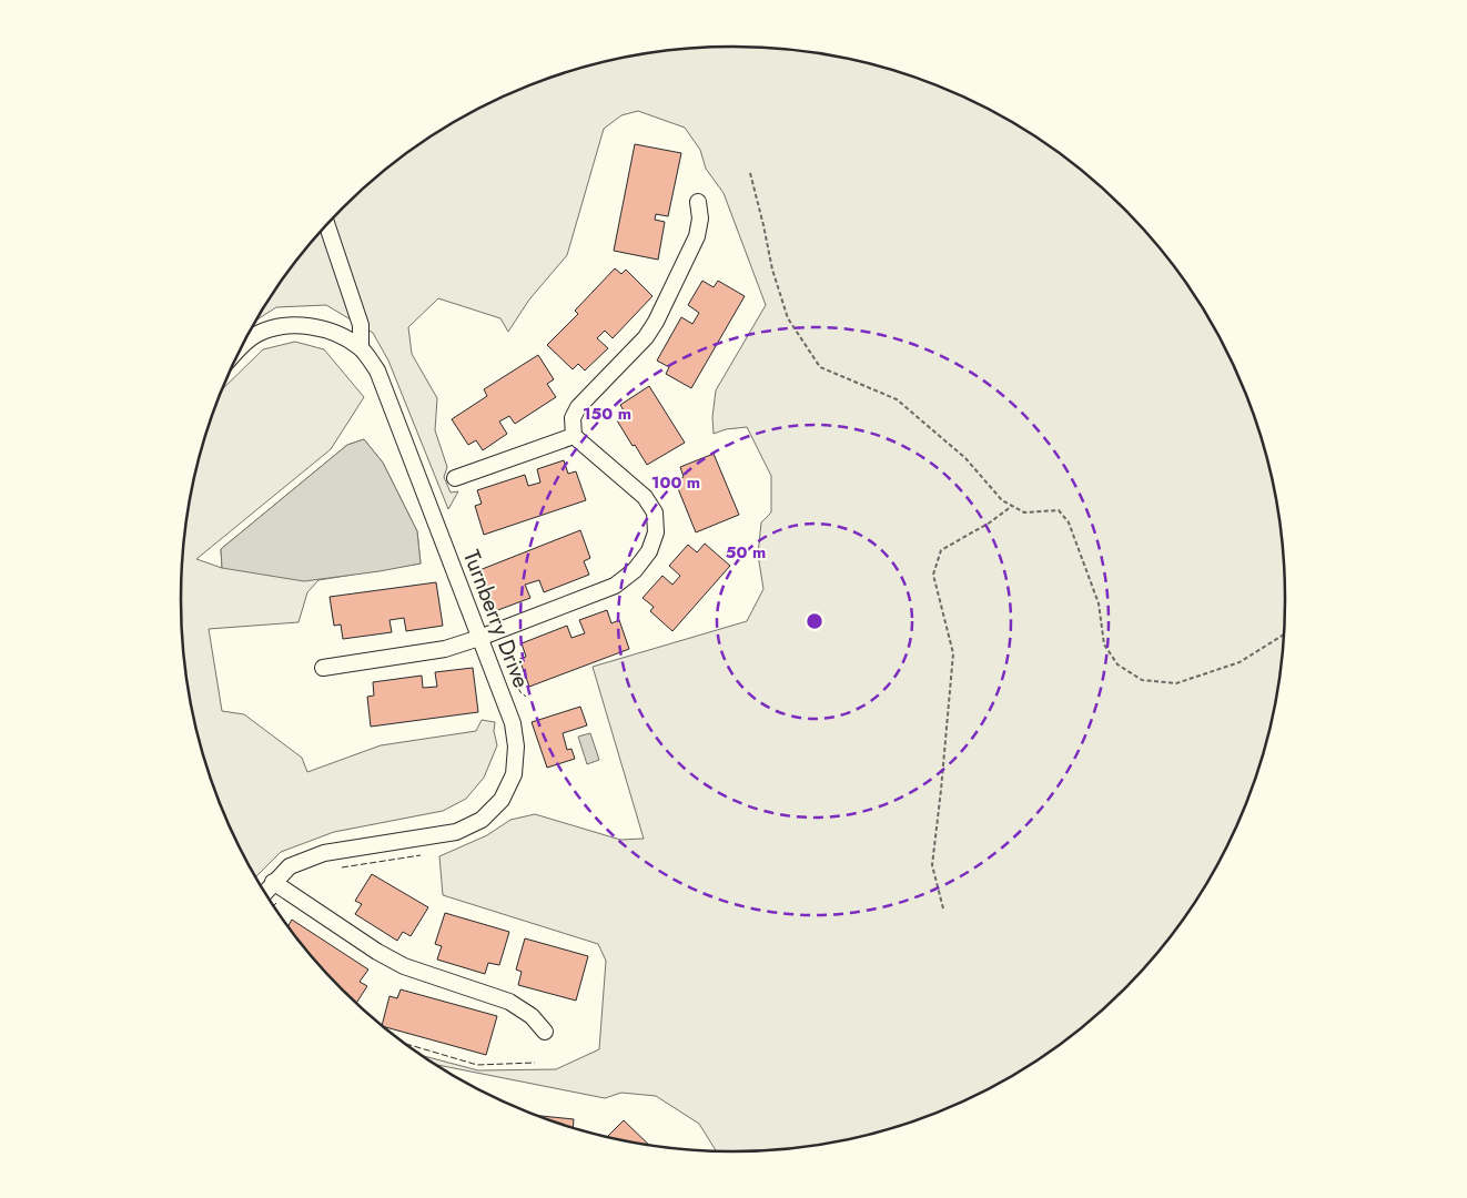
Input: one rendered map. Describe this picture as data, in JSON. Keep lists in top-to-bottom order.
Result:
{
  "streets": {
    "street": ["Turnberry Drive"]
  },
  "rings": ["150 m", "100 m", "50 m"]
}
